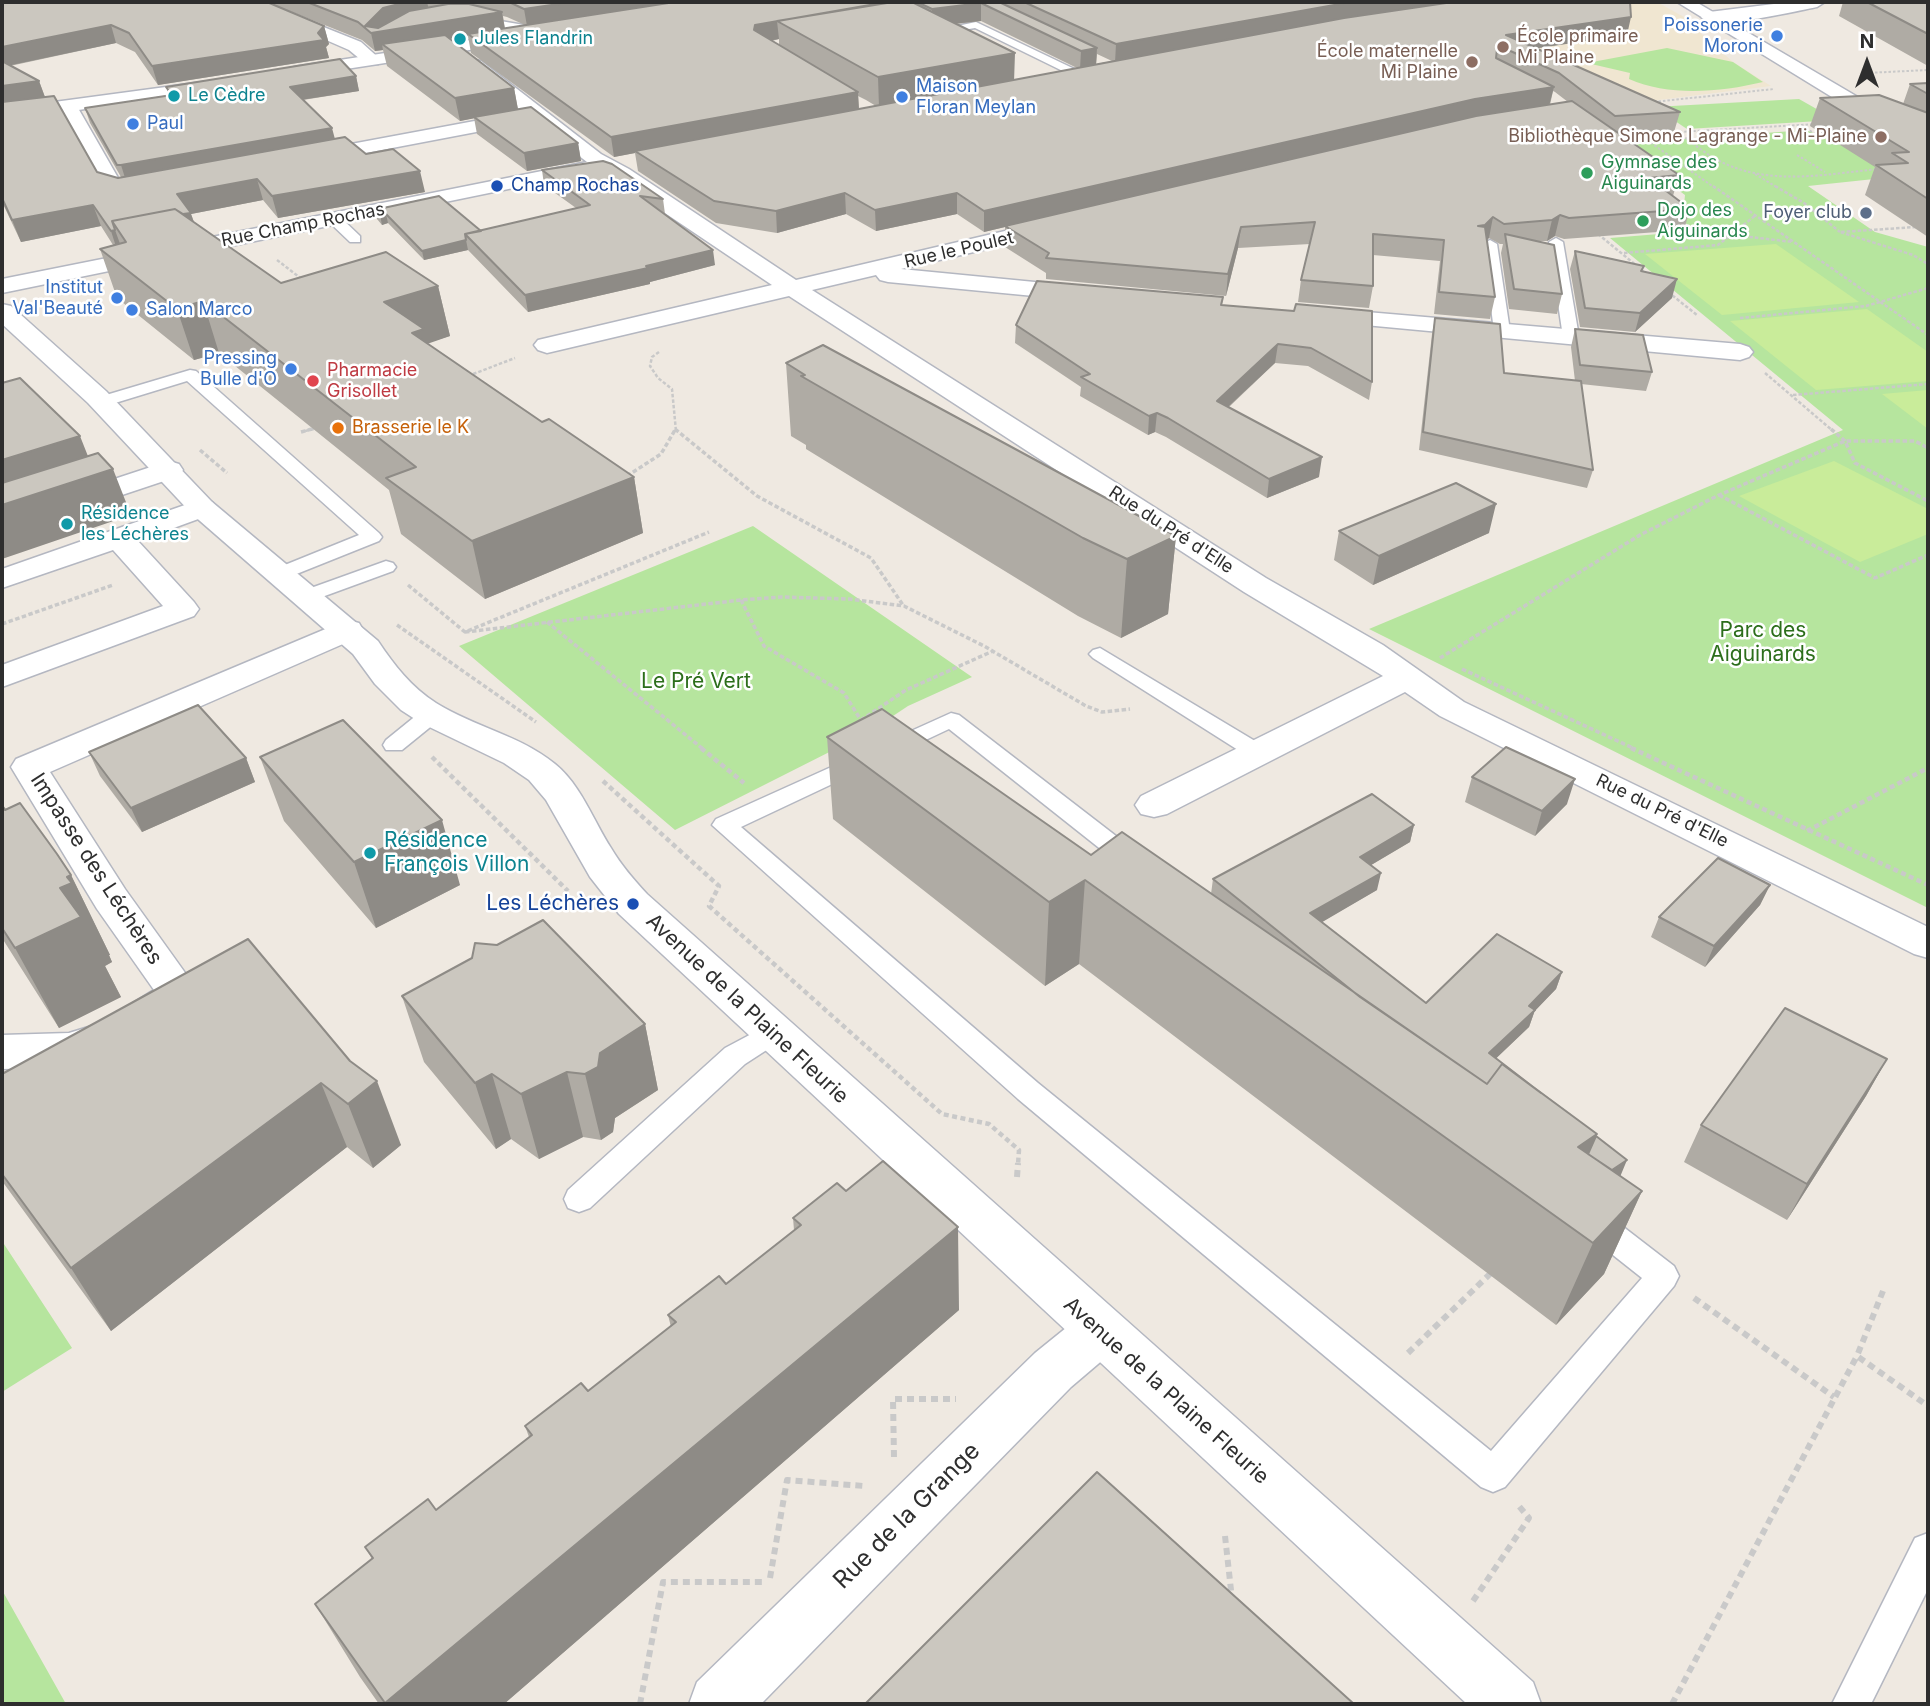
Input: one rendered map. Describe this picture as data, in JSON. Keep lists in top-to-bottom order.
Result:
{
  "streets": {
    "street": [
      "Rue Champ Rochas",
      "Rue le Poulet",
      "Rue du Pré d'Elle",
      "Impasse des Léchères",
      "Avenue de la Plaine Fleurie",
      "Rue de la Grange"
    ]
  },
  "crossings": [
    ["Rue Champ Rochas", "Rue du Pré d'Elle"],
    ["Rue le Poulet", "Rue du Pré d'Elle"],
    ["Impasse des Léchères", "Avenue de la Plaine Fleurie"],
    ["Avenue de la Plaine Fleurie", "Rue de la Grange"]
  ],
  "parks": ["Parc des Aiguinards", "Le Pré Vert"],
  "places": [
    "Poissonerie Moroni",
    "Jules Flandrin",
    "École primaire Mi Plaine",
    "École maternelle Mi Plaine",
    "Le Cèdre",
    "Maison Floran Meylan",
    "Paul",
    "Bibliothèque Simone Lagrange - Mi-Plaine",
    "Gymnase des Aiguinards",
    "Champ Rochas",
    "Foyer club",
    "Dojo des Aiguinards",
    "Institut Val'Beauté",
    "Salon Marco",
    "Pressing Bulle d'O",
    "Pharmacie Grisollet",
    "Brasserie le K",
    "Résidence les Léchères",
    "Résidence François Villon",
    "Les Léchères"
  ],
  "north": "top"
}
